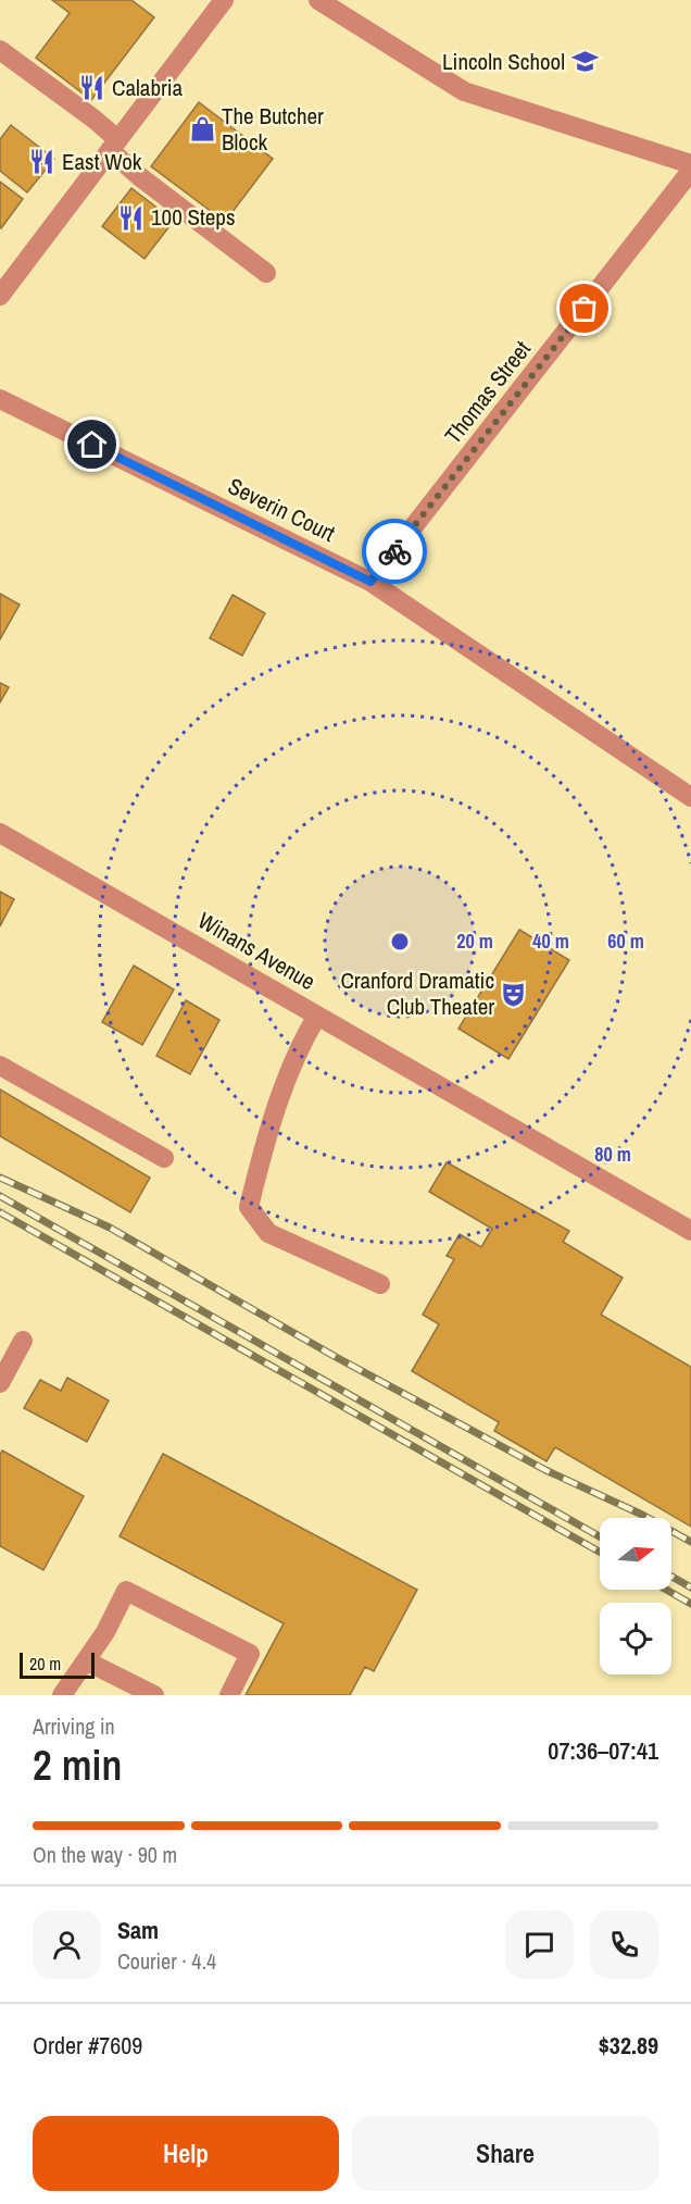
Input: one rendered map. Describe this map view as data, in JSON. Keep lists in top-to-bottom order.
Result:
{
  "streets": {
    "street": ["Thomas Street", "Severin Court", "Winans Avenue"]
  },
  "crossings": [
    ["Thomas Street", "Severin Court"]
  ],
  "places": {
    "school or university": ["Lincoln School"],
    "restaurant": ["Calabria", "East Wok", "100 Steps"],
    "shop": ["The Butcher Block"],
    "theatre": ["Cranford Dramatic Club Theater"]
  },
  "scale_bar": "20 m",
  "north": "right",
  "page": {
    "scale": "20 m",
    "heading": ["2 min", "Arriving in", "07:36–07:41"],
    "panel": [
      "Sam",
      "Courier · 4.4",
      "Order #7609",
      "$32.89"
    ],
    "bar": "On the way · 90 m",
    "buttons": ["Help", "Share"]
  },
  "rings": [
    "20 m",
    "40 m",
    "60 m",
    "80 m"
  ]
}
